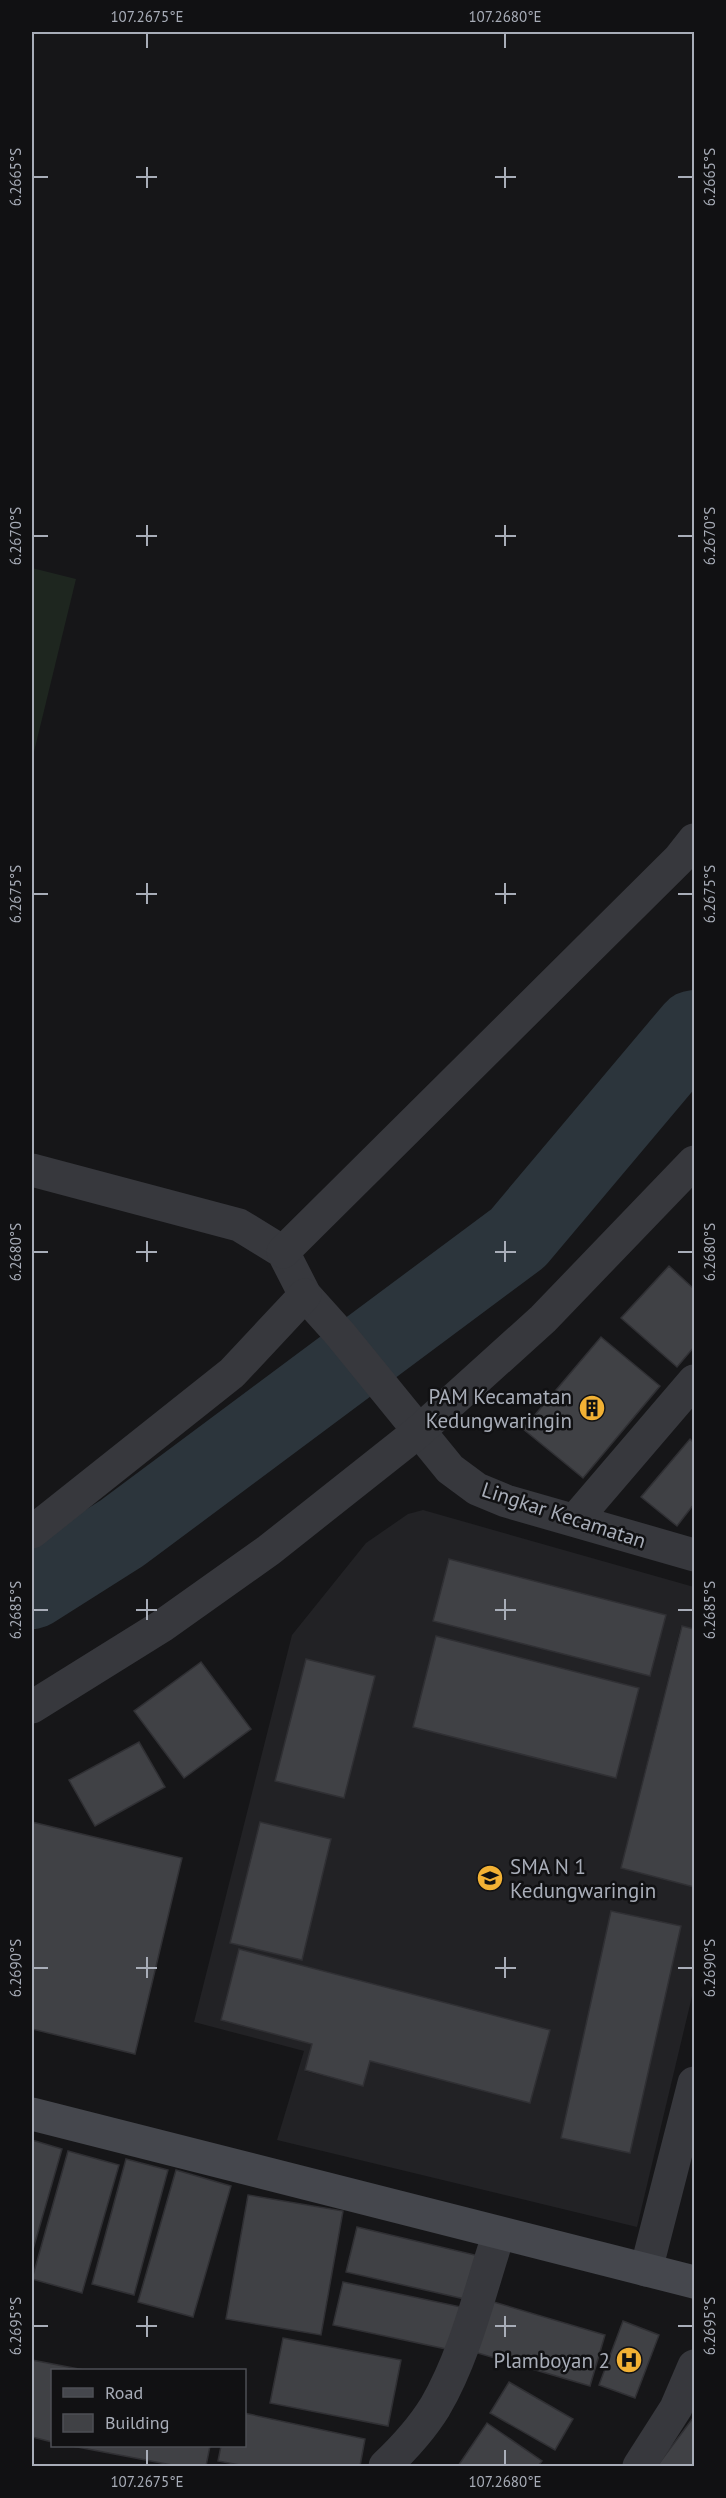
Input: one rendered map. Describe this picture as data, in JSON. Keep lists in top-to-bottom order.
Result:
{
  "streets": {
    "street": ["Lingkar Kecamatan"]
  },
  "places": {
    "building": ["PAM Kecamatan Kedungwaringin"],
    "school or university": ["SMA N 1 Kedungwaringin"],
    "hospital": ["Plamboyan 2"]
  },
  "legend": ["Road", "Building"],
  "coordinates": [
    "107.2675°E",
    "107.2680°E",
    "6.2665°S",
    "6.2670°S",
    "6.2675°S",
    "6.2680°S",
    "6.2685°S",
    "6.2690°S",
    "6.2695°S"
  ]
}
